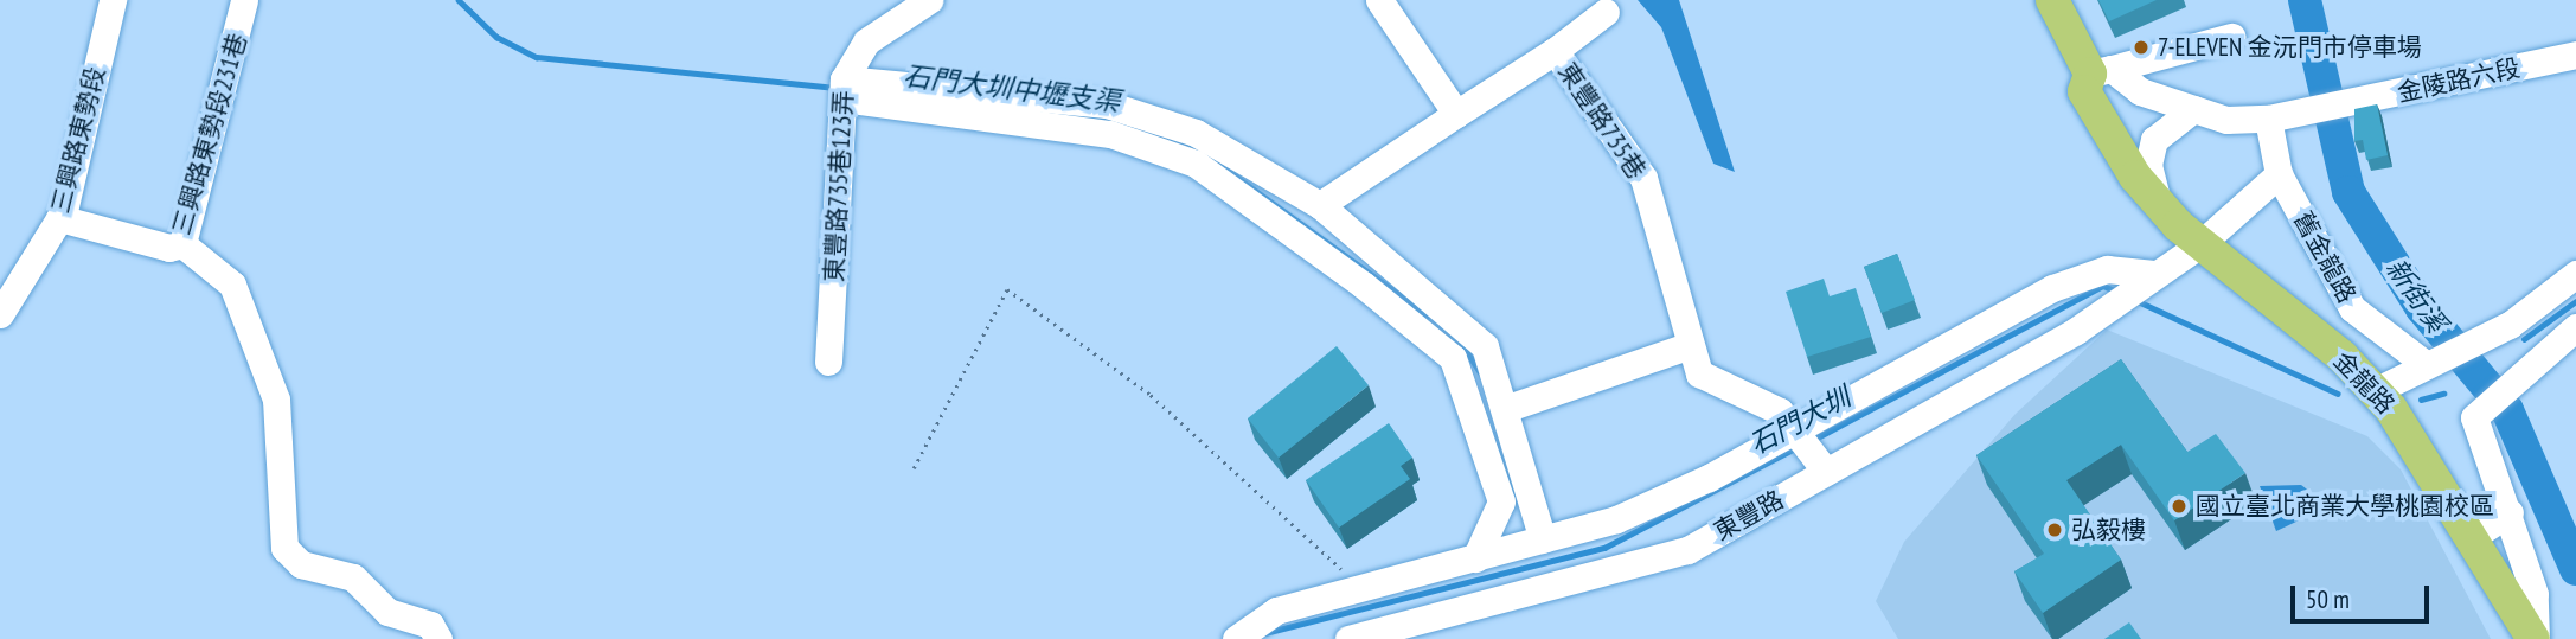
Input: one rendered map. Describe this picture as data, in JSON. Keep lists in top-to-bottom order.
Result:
{
  "streets": {
    "main road": ["金龍路"],
    "street": [
      "金陵路六段",
      "東豐路735巷",
      "三興路東勢段231巷",
      "三興路東勢段",
      "東豐路735巷123弄",
      "舊金龍路",
      "東豐路"
    ]
  },
  "crossings": [
    ["金陵路六段", "舊金龍路"],
    ["東豐路735巷", "東豐路"],
    ["三興路東勢段231巷", "三興路東勢段"]
  ],
  "water": ["石門大圳中壢支渠", "新街溪", "石門大圳"],
  "places": ["7-ELEVEN 金沅門市停車場", "國立臺北商業大學桃園校區", "弘毅樓"],
  "scale_bar": "50 m"
}
